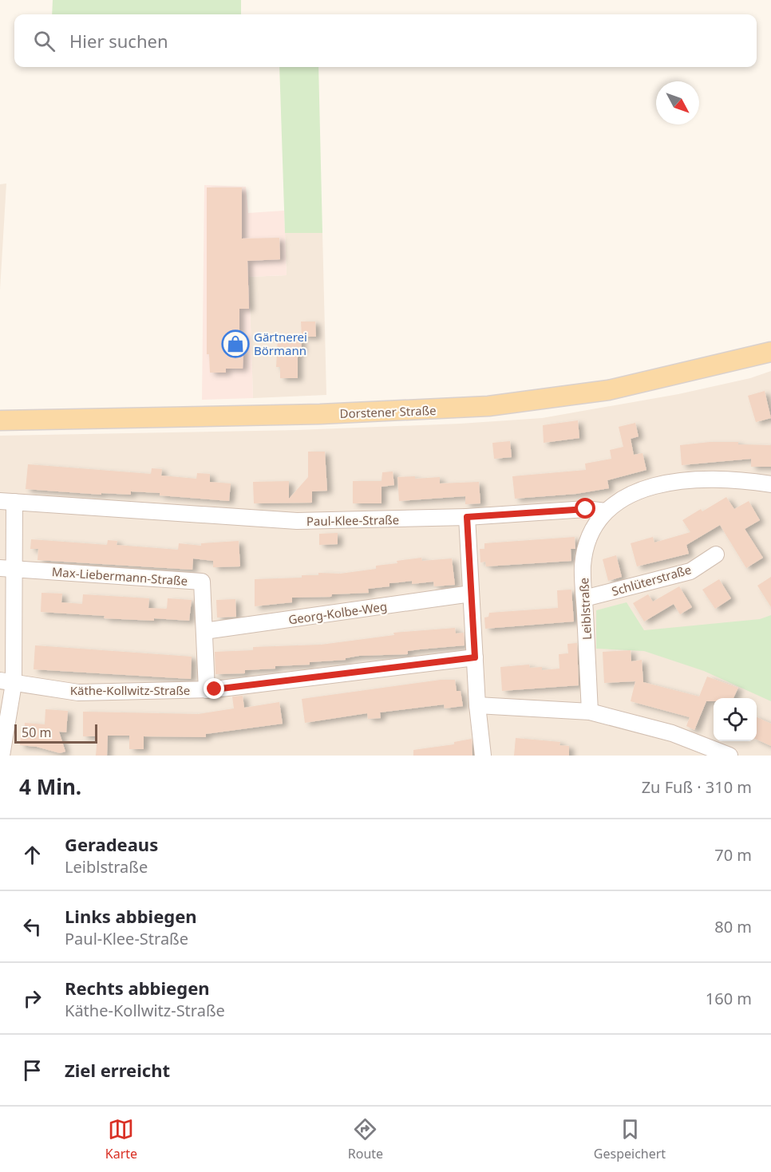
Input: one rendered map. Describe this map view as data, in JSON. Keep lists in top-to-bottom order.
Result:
{
  "streets": {
    "main road": ["Dorstener Straße"],
    "street": [
      "Paul-Klee-Straße",
      "Max-Liebermann-Straße",
      "Schlüterstraße",
      "Leiblstraße",
      "Georg-Kolbe-Weg",
      "Käthe-Kollwitz-Straße"
    ]
  },
  "crossings": [
    ["Max-Liebermann-Straße", "Georg-Kolbe-Weg"],
    ["Max-Liebermann-Straße", "Käthe-Kollwitz-Straße"],
    ["Schlüterstraße", "Leiblstraße"]
  ],
  "places": {
    "shop": ["Gärtnerei Börmann"]
  },
  "scale_bar": "50 m",
  "north": "bottom right",
  "page": {
    "search": "Hier suchen",
    "scale": "50 m",
    "heading": ["4 Min.", "Zu Fuß · 310 m"],
    "list": [
      ["Geradeaus", "Leiblstraße", "70 m"],
      ["Links abbiegen", "Paul-Klee-Straße", "80 m"],
      ["Rechts abbiegen", "Käthe-Kollwitz-Straße", "160 m"],
      "Ziel erreicht"
    ],
    "nav": ["Karte", "Route", "Gespeichert"]
  }
}
